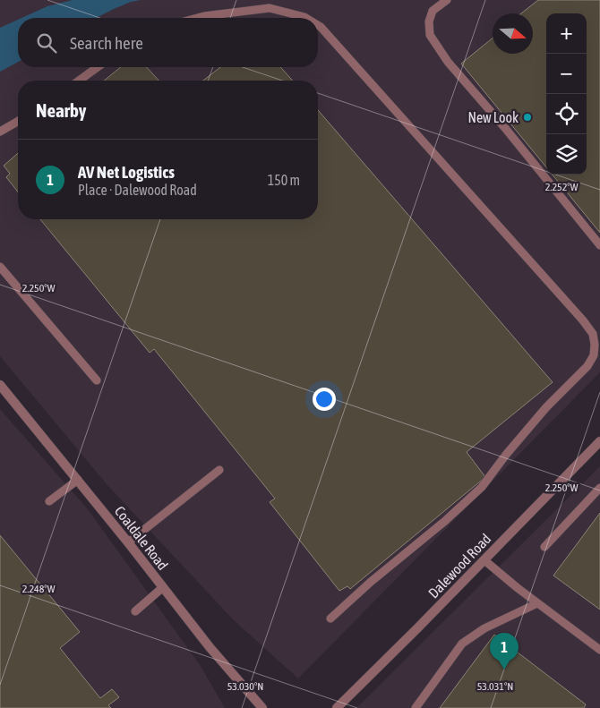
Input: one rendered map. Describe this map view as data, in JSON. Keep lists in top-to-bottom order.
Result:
{
  "streets": {
    "street": ["Coaldale Road", "Dalewood Road"]
  },
  "places": ["New Look"],
  "north": "right",
  "page": {
    "map_buttons": ["+", "−"],
    "search": "Search here",
    "heading": "Nearby",
    "list": [
      {
        "mark": "1",
        "name": "AV Net Logistics",
        "note": "Place · Dalewood Road",
        "value": "150 m"
      }
    ],
    "pins": "1"
  },
  "coordinates": [
    "2.252°W",
    "2.250°W",
    "2.248°W",
    "53.030°N",
    "53.031°N"
  ]
}
